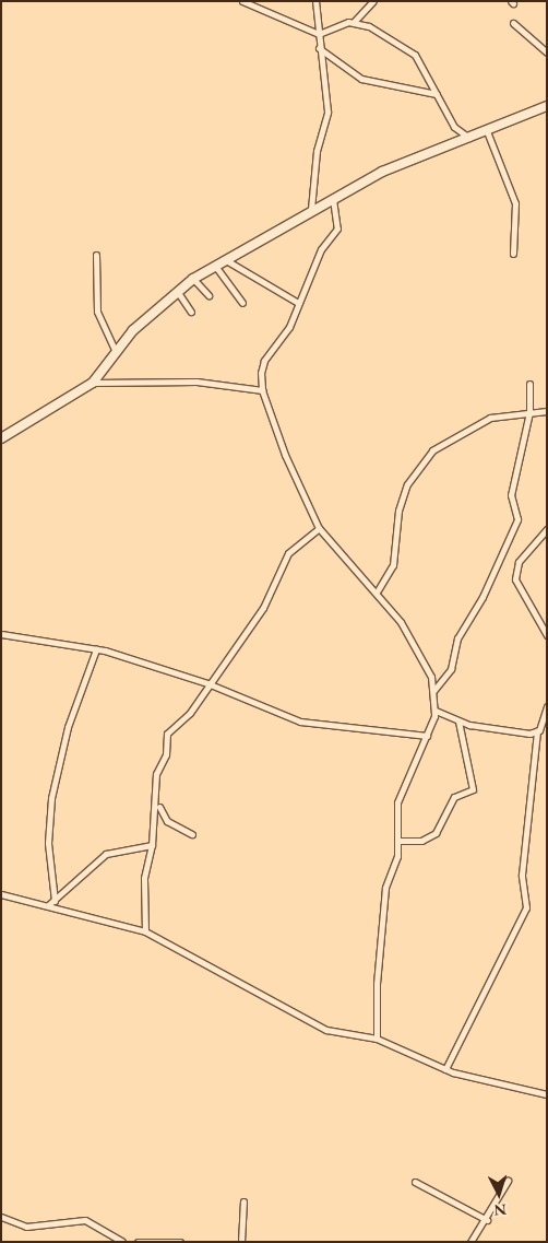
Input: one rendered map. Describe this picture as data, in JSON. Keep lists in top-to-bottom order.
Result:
{
  "north": "bottom"
}
